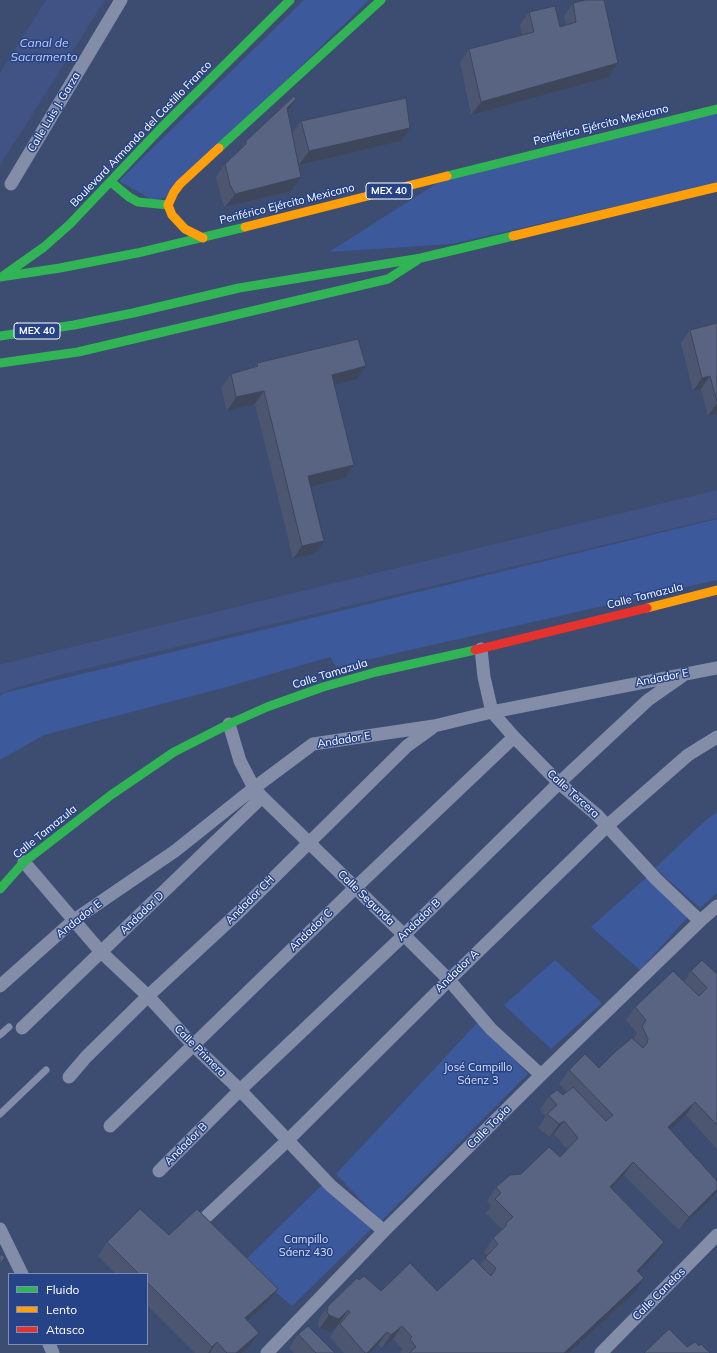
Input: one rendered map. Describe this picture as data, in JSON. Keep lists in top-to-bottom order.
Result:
{
  "streets": {
    "main road": [
      "Periférico Ejército Mexicano",
      "Boulevard Armando del Castillo Franco",
      "MEX 40",
      "Calle Tamazula"
    ],
    "street": [
      "Calle Luis J. Garza",
      "Andador E",
      "Calle Tercera",
      "Calle Segunda",
      "Andador CH",
      "Andador D",
      "Andador B",
      "Andador C",
      "Andador A",
      "Calle Primera",
      "Calle Topia",
      "Calle Canelas"
    ]
  },
  "crossings": [
    ["Periférico Ejército Mexicano", "Boulevard Armando del Castillo Franco"],
    ["Calle Tamazula", "Calle Tercera"],
    ["Calle Tamazula", "Calle Segunda"],
    ["Calle Tamazula", "Calle Primera"],
    ["Andador E", "Calle Tercera"],
    ["Andador E", "Calle Segunda"],
    ["Andador E", "Andador CH"],
    ["Andador E", "Andador D"],
    ["Andador E", "Andador B"],
    ["Andador E", "Calle Primera"],
    ["Calle Tercera", "Andador B"],
    ["Calle Tercera", "Andador C"],
    ["Calle Tercera", "Andador A"],
    ["Calle Tercera", "Calle Topia"],
    ["Calle Segunda", "Andador CH"],
    ["Calle Segunda", "Andador D"],
    ["Calle Segunda", "Andador B"],
    ["Calle Segunda", "Andador C"],
    ["Calle Segunda", "Andador A"],
    ["Calle Segunda", "Calle Topia"],
    ["Andador CH", "Calle Primera"],
    ["Andador D", "Calle Primera"],
    ["Andador B", "Calle Primera"],
    ["Andador C", "Calle Primera"],
    ["Andador A", "Calle Primera"],
    ["Calle Primera", "Calle Topia"]
  ],
  "water": ["Canal de Sacramento"],
  "parks": ["José Campillo Sáenz 3", "Campillo Sáenz 430"],
  "legend": ["Fluido", "Lento", "Atasco"]
}
